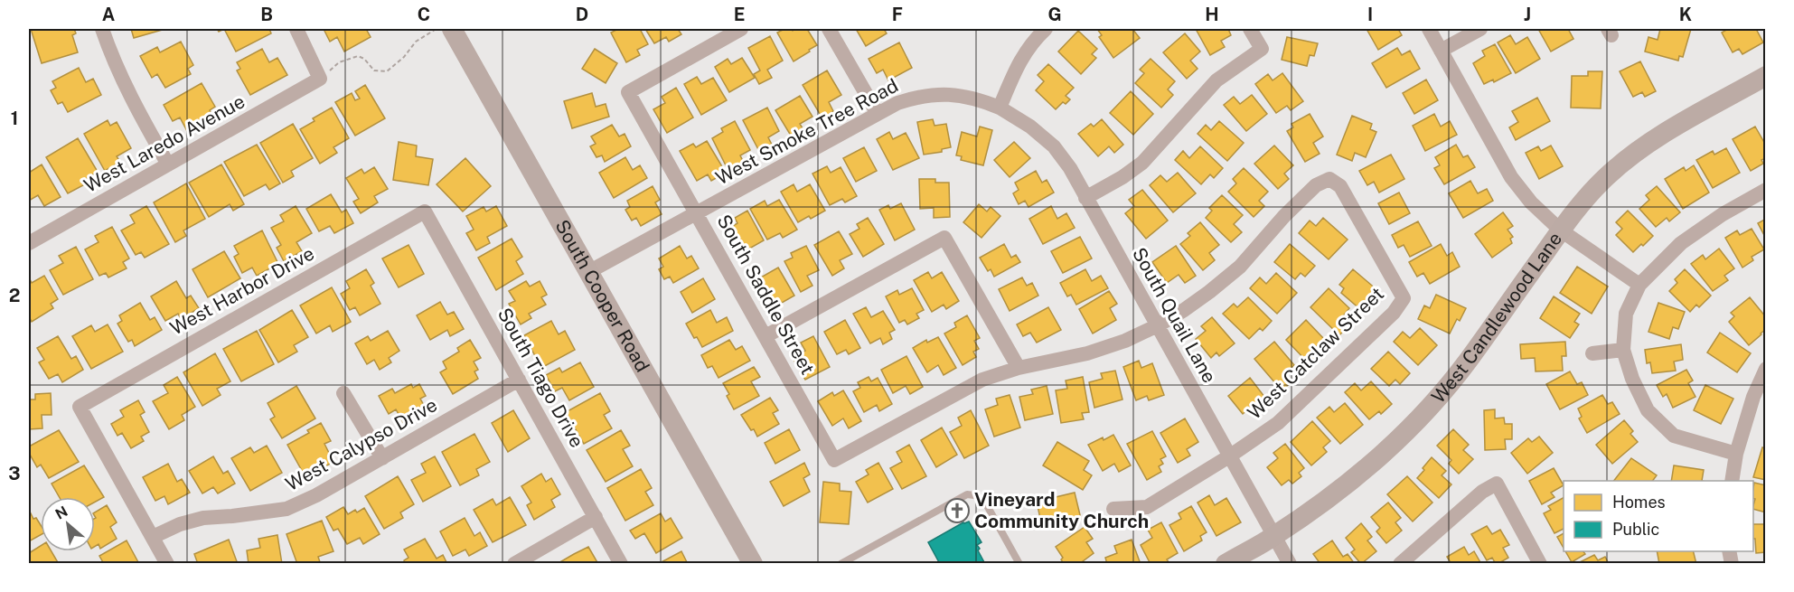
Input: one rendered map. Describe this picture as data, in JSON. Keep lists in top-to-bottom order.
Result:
{
  "streets": {
    "street": [
      "West Smoke Tree Road",
      "West Laredo Avenue",
      "West Harbor Drive",
      "South Saddle Street",
      "South Cooper Road",
      "South Quail Lane",
      "West Candlewood Lane",
      "West Catclaw Street",
      "South Tiago Drive",
      "West Calypso Drive"
    ]
  },
  "crossings": [
    ["West Smoke Tree Road", "South Saddle Street"],
    ["West Smoke Tree Road", "South Cooper Road"],
    ["West Smoke Tree Road", "South Quail Lane"],
    ["West Harbor Drive", "South Tiago Drive"],
    ["West Harbor Drive", "West Calypso Drive"],
    ["South Quail Lane", "West Candlewood Lane"],
    ["South Quail Lane", "West Catclaw Street"],
    ["South Tiago Drive", "West Calypso Drive"]
  ],
  "places": {
    "church": ["Vineyard Community Church"]
  },
  "legend": ["Homes", "Public"],
  "north": "top left",
  "grid": {
    "columns": [
      "A",
      "B",
      "C",
      "D",
      "E",
      "F",
      "G",
      "H",
      "I",
      "J",
      "K"
    ],
    "rows": ["1", "2", "3"]
  }
}
